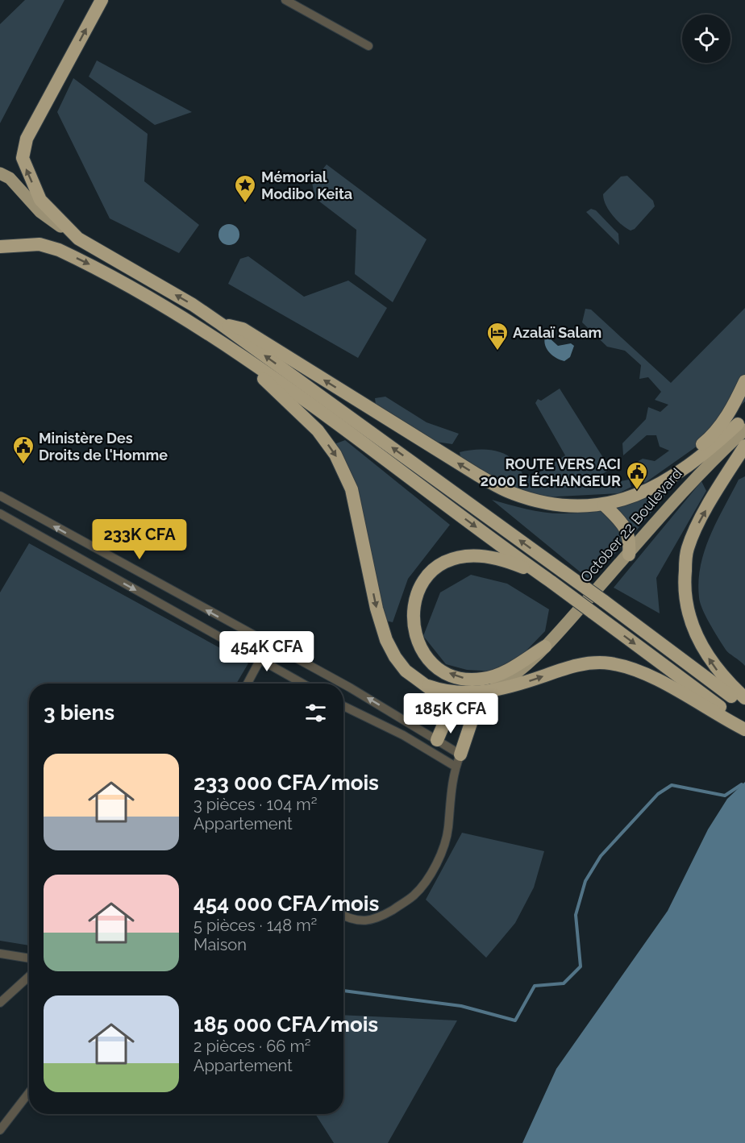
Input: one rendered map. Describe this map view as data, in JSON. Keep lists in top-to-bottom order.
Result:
{
  "streets": {
    "main road": ["October 22 Boulevard"]
  },
  "places": {
    "place": ["Mémorial Modibo Keita"],
    "hotel": ["Azalaï Salam"],
    "public building": ["Ministère Des Droits de l'Homme", "ROUTE VERS ACI 2000 E ÉCHANGEUR"]
  },
  "page": {
    "price": ["233K CFA", "454K CFA", "185K CFA"],
    "heading": "3 biens",
    "list": [
      {
        "name": "233 000 CFA/mois",
        "note": "3 pièces · 104 m² · Appartement"
      },
      {
        "name": "454 000 CFA/mois",
        "note": "5 pièces · 148 m² · Maison"
      },
      {
        "name": "185 000 CFA/mois",
        "note": "2 pièces · 66 m² · Appartement"
      }
    ]
  }
}
